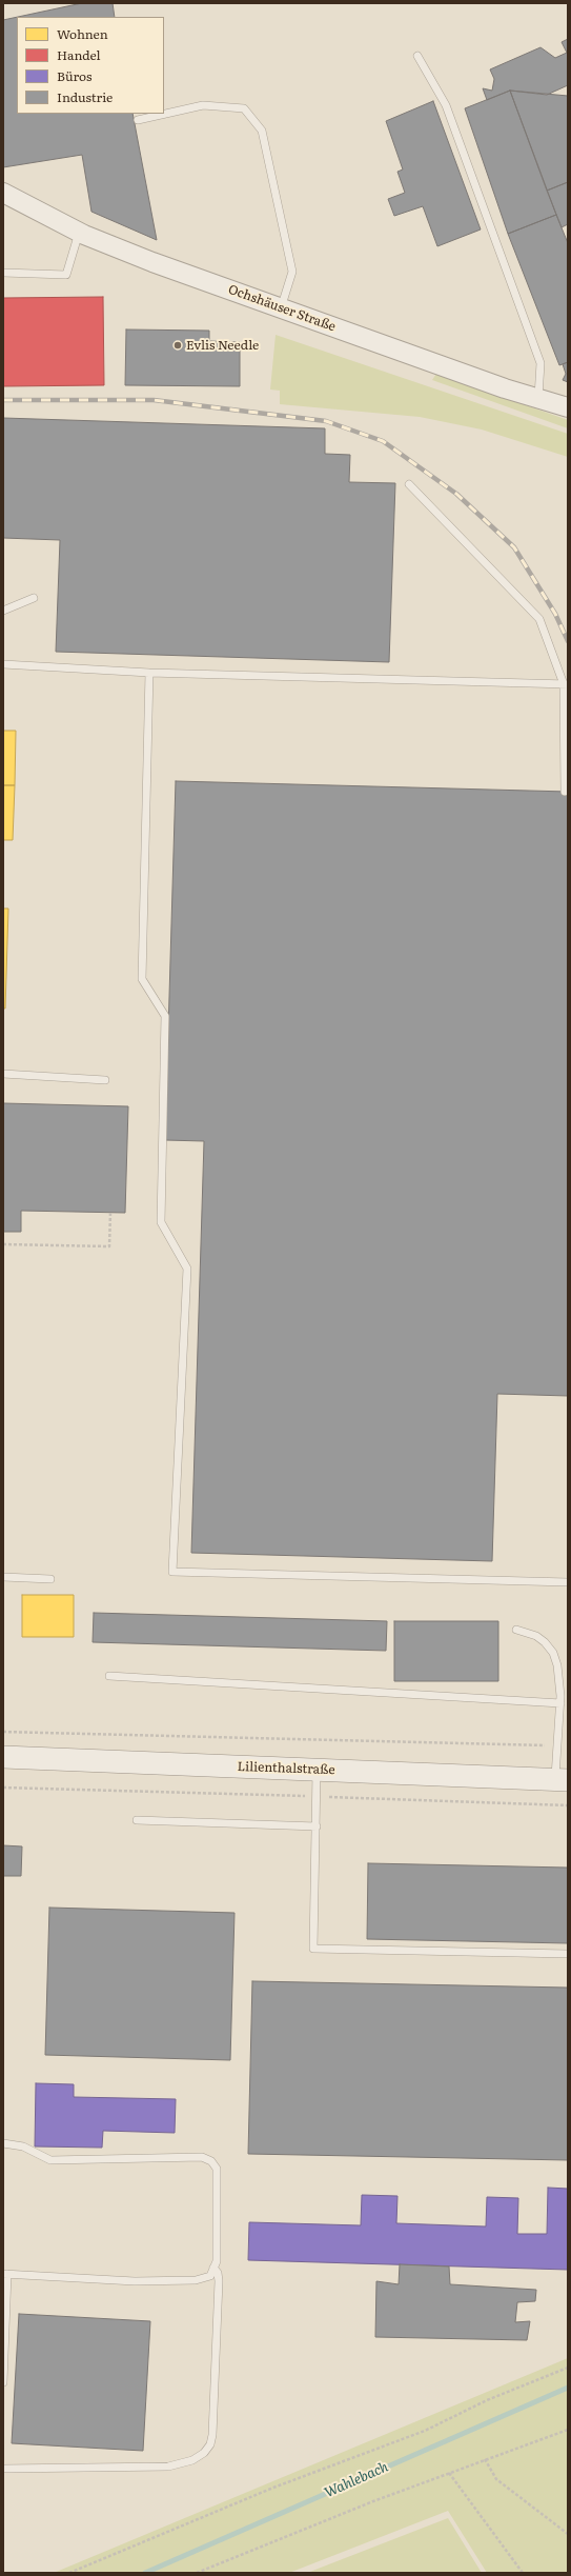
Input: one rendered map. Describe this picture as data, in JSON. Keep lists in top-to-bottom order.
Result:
{
  "streets": {
    "main road": ["Lilienthalstraße"],
    "street": ["Ochshäuser Straße"]
  },
  "water": ["Wahlebach"],
  "places": ["Evlis Needle"],
  "legend": [
    "Wohnen",
    "Handel",
    "Büros",
    "Industrie"
  ]
}
